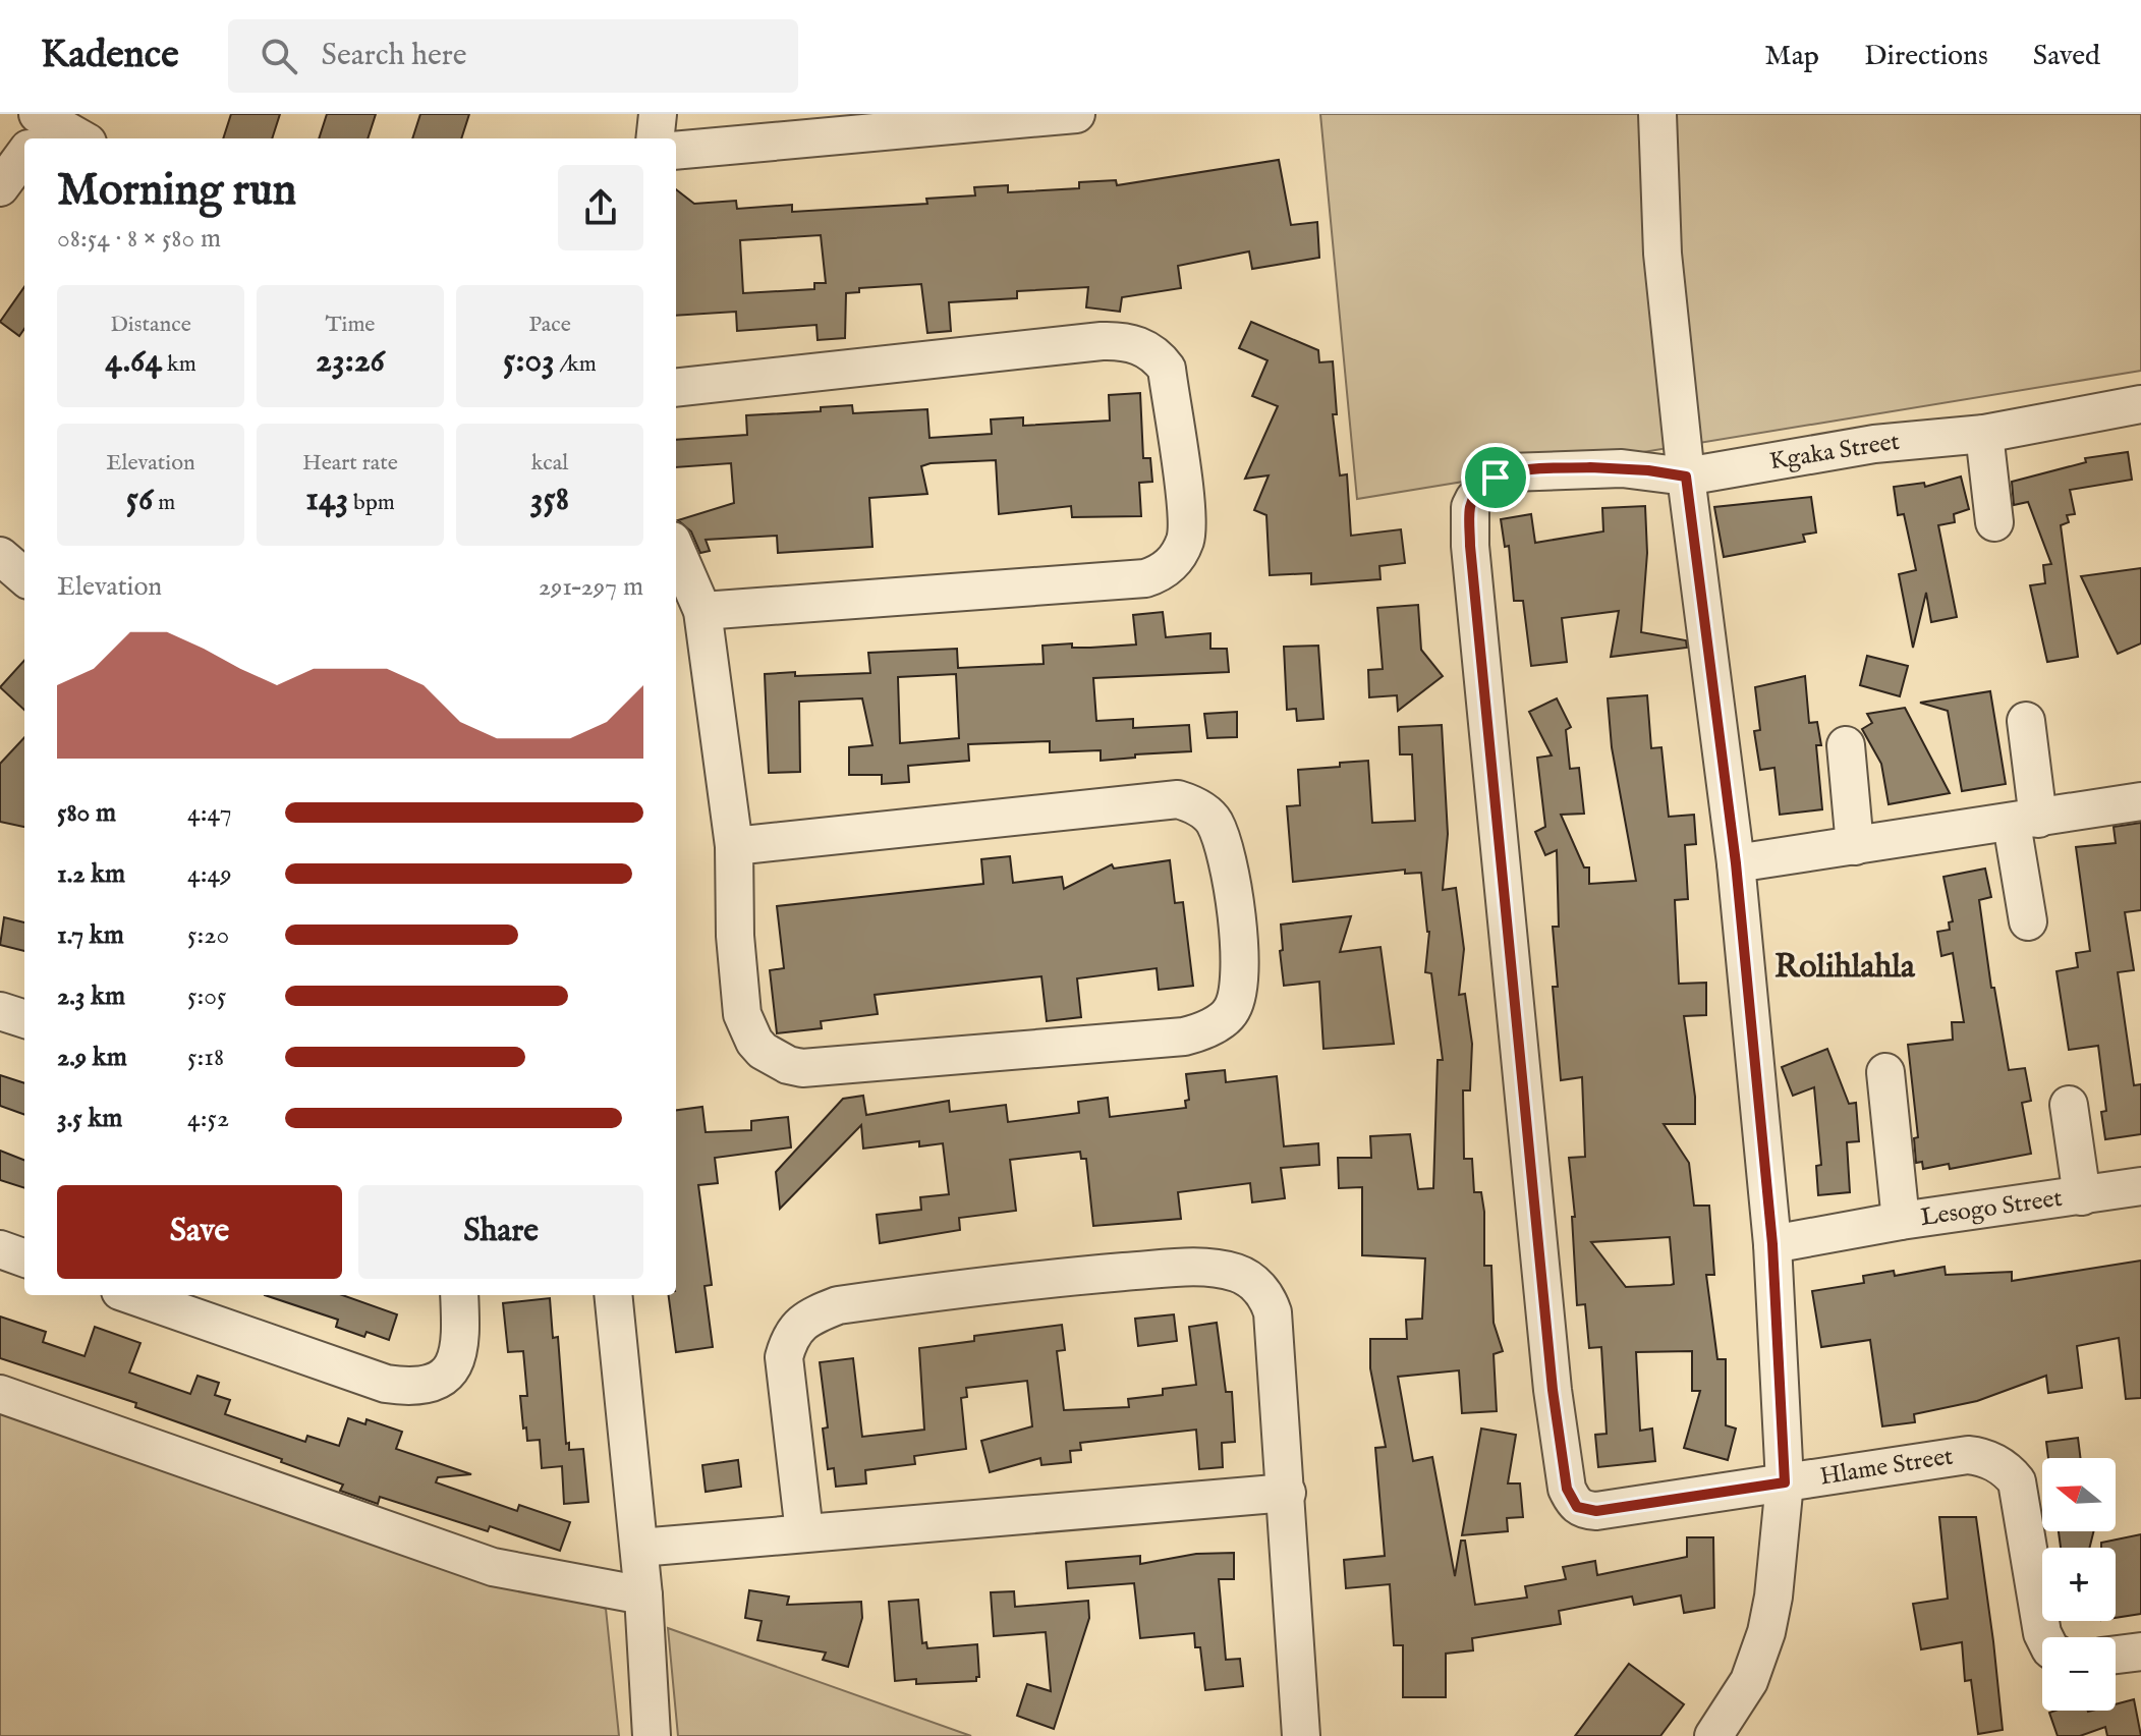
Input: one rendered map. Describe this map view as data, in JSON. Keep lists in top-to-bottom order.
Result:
{
  "streets": {
    "street": ["Kgaka Street", "Lesogo Street", "Hlame Street"]
  },
  "crossings": [
    ["Kgaka Street", "Hlame Street"]
  ],
  "districts": ["Rolihlahla"],
  "north": "left",
  "page": {
    "header": "Kadence",
    "search": "Search here",
    "nav": ["Map", "Directions", "Saved"],
    "heading": ["Morning run", "08:54 · 8 × 580 m"],
    "stats": [
      ["Distance", "4.64 km"],
      ["Time", "23:26"],
      ["Pace", "5:03 /km"],
      ["Elevation", "56 m"],
      ["Heart rate", "143 bpm"],
      ["kcal", "358"]
    ],
    "chart": ["Elevation", "291–297 m"],
    "list": [
      {
        "name": "580 m",
        "note": "4:47"
      },
      {
        "name": "1.2 km",
        "note": "4:49"
      },
      {
        "name": "1.7 km",
        "note": "5:20"
      },
      {
        "name": "2.3 km",
        "note": "5:05"
      },
      {
        "name": "2.9 km",
        "note": "5:18"
      },
      {
        "name": "3.5 km",
        "note": "4:52"
      }
    ],
    "buttons": ["Save", "Share"],
    "map_buttons": ["+", "−"]
  }
}
